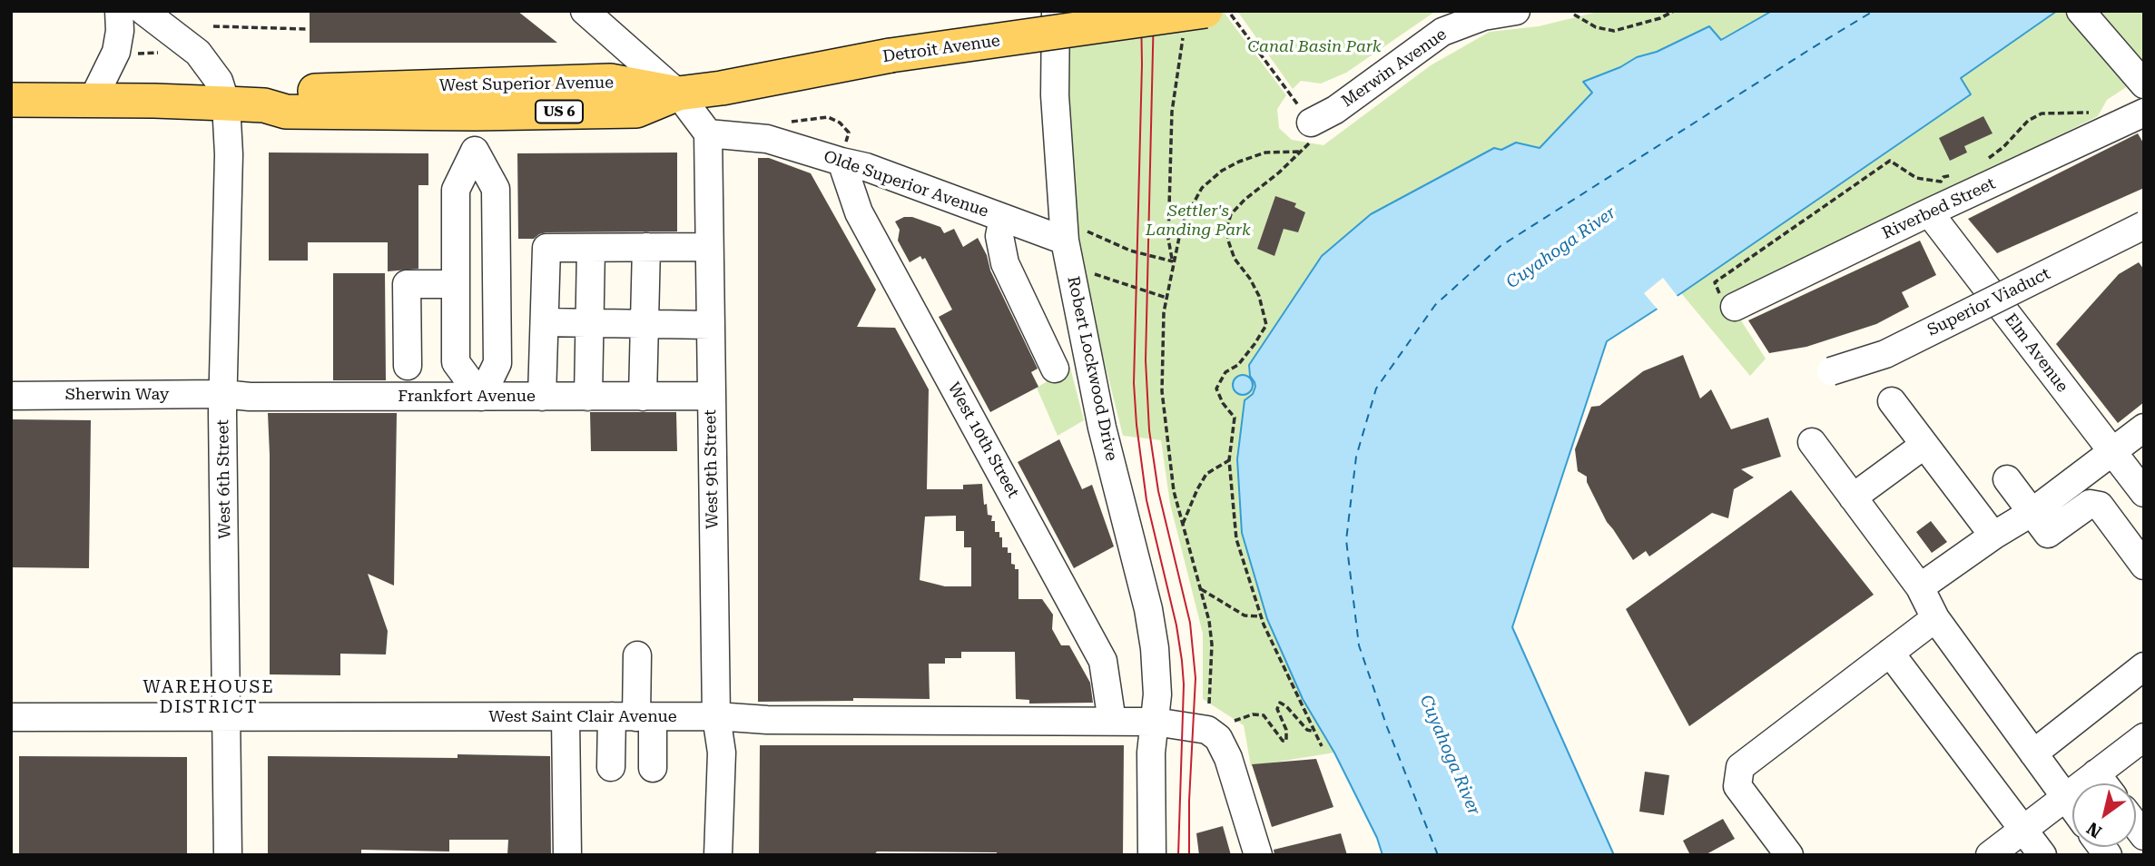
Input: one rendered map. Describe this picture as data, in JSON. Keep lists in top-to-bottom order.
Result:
{
  "streets": {
    "main road": ["Detroit Avenue", "West Superior Avenue", "US 6"],
    "street": [
      "Merwin Avenue",
      "Olde Superior Avenue",
      "Riverbed Street",
      "Superior Viaduct",
      "Elm Avenue",
      "Robert Lockwood Drive",
      "Sherwin Way",
      "Frankfort Avenue",
      "West 10th Street",
      "West 9th Street",
      "West 6th Street",
      "West Saint Clair Avenue"
    ]
  },
  "crossings": [
    ["Detroit Avenue", "West Superior Avenue"],
    ["West Superior Avenue", "West 6th Street"],
    ["Olde Superior Avenue", "Robert Lockwood Drive"],
    ["Olde Superior Avenue", "West 10th Street"],
    ["Olde Superior Avenue", "West 9th Street"],
    ["Riverbed Street", "Elm Avenue"],
    ["Robert Lockwood Drive", "West Saint Clair Avenue"],
    ["Sherwin Way", "Frankfort Avenue"],
    ["Sherwin Way", "West 6th Street"],
    ["Frankfort Avenue", "West 9th Street"],
    ["Frankfort Avenue", "West 6th Street"],
    ["West 10th Street", "West Saint Clair Avenue"],
    ["West 9th Street", "West Saint Clair Avenue"],
    ["West 6th Street", "West Saint Clair Avenue"]
  ],
  "districts": ["WAREHOUSE DISTRICT"],
  "water": ["Cuyahoga River"],
  "parks": ["Canal Basin Park", "Settler's Landing Park"],
  "north": "bottom left"
}
